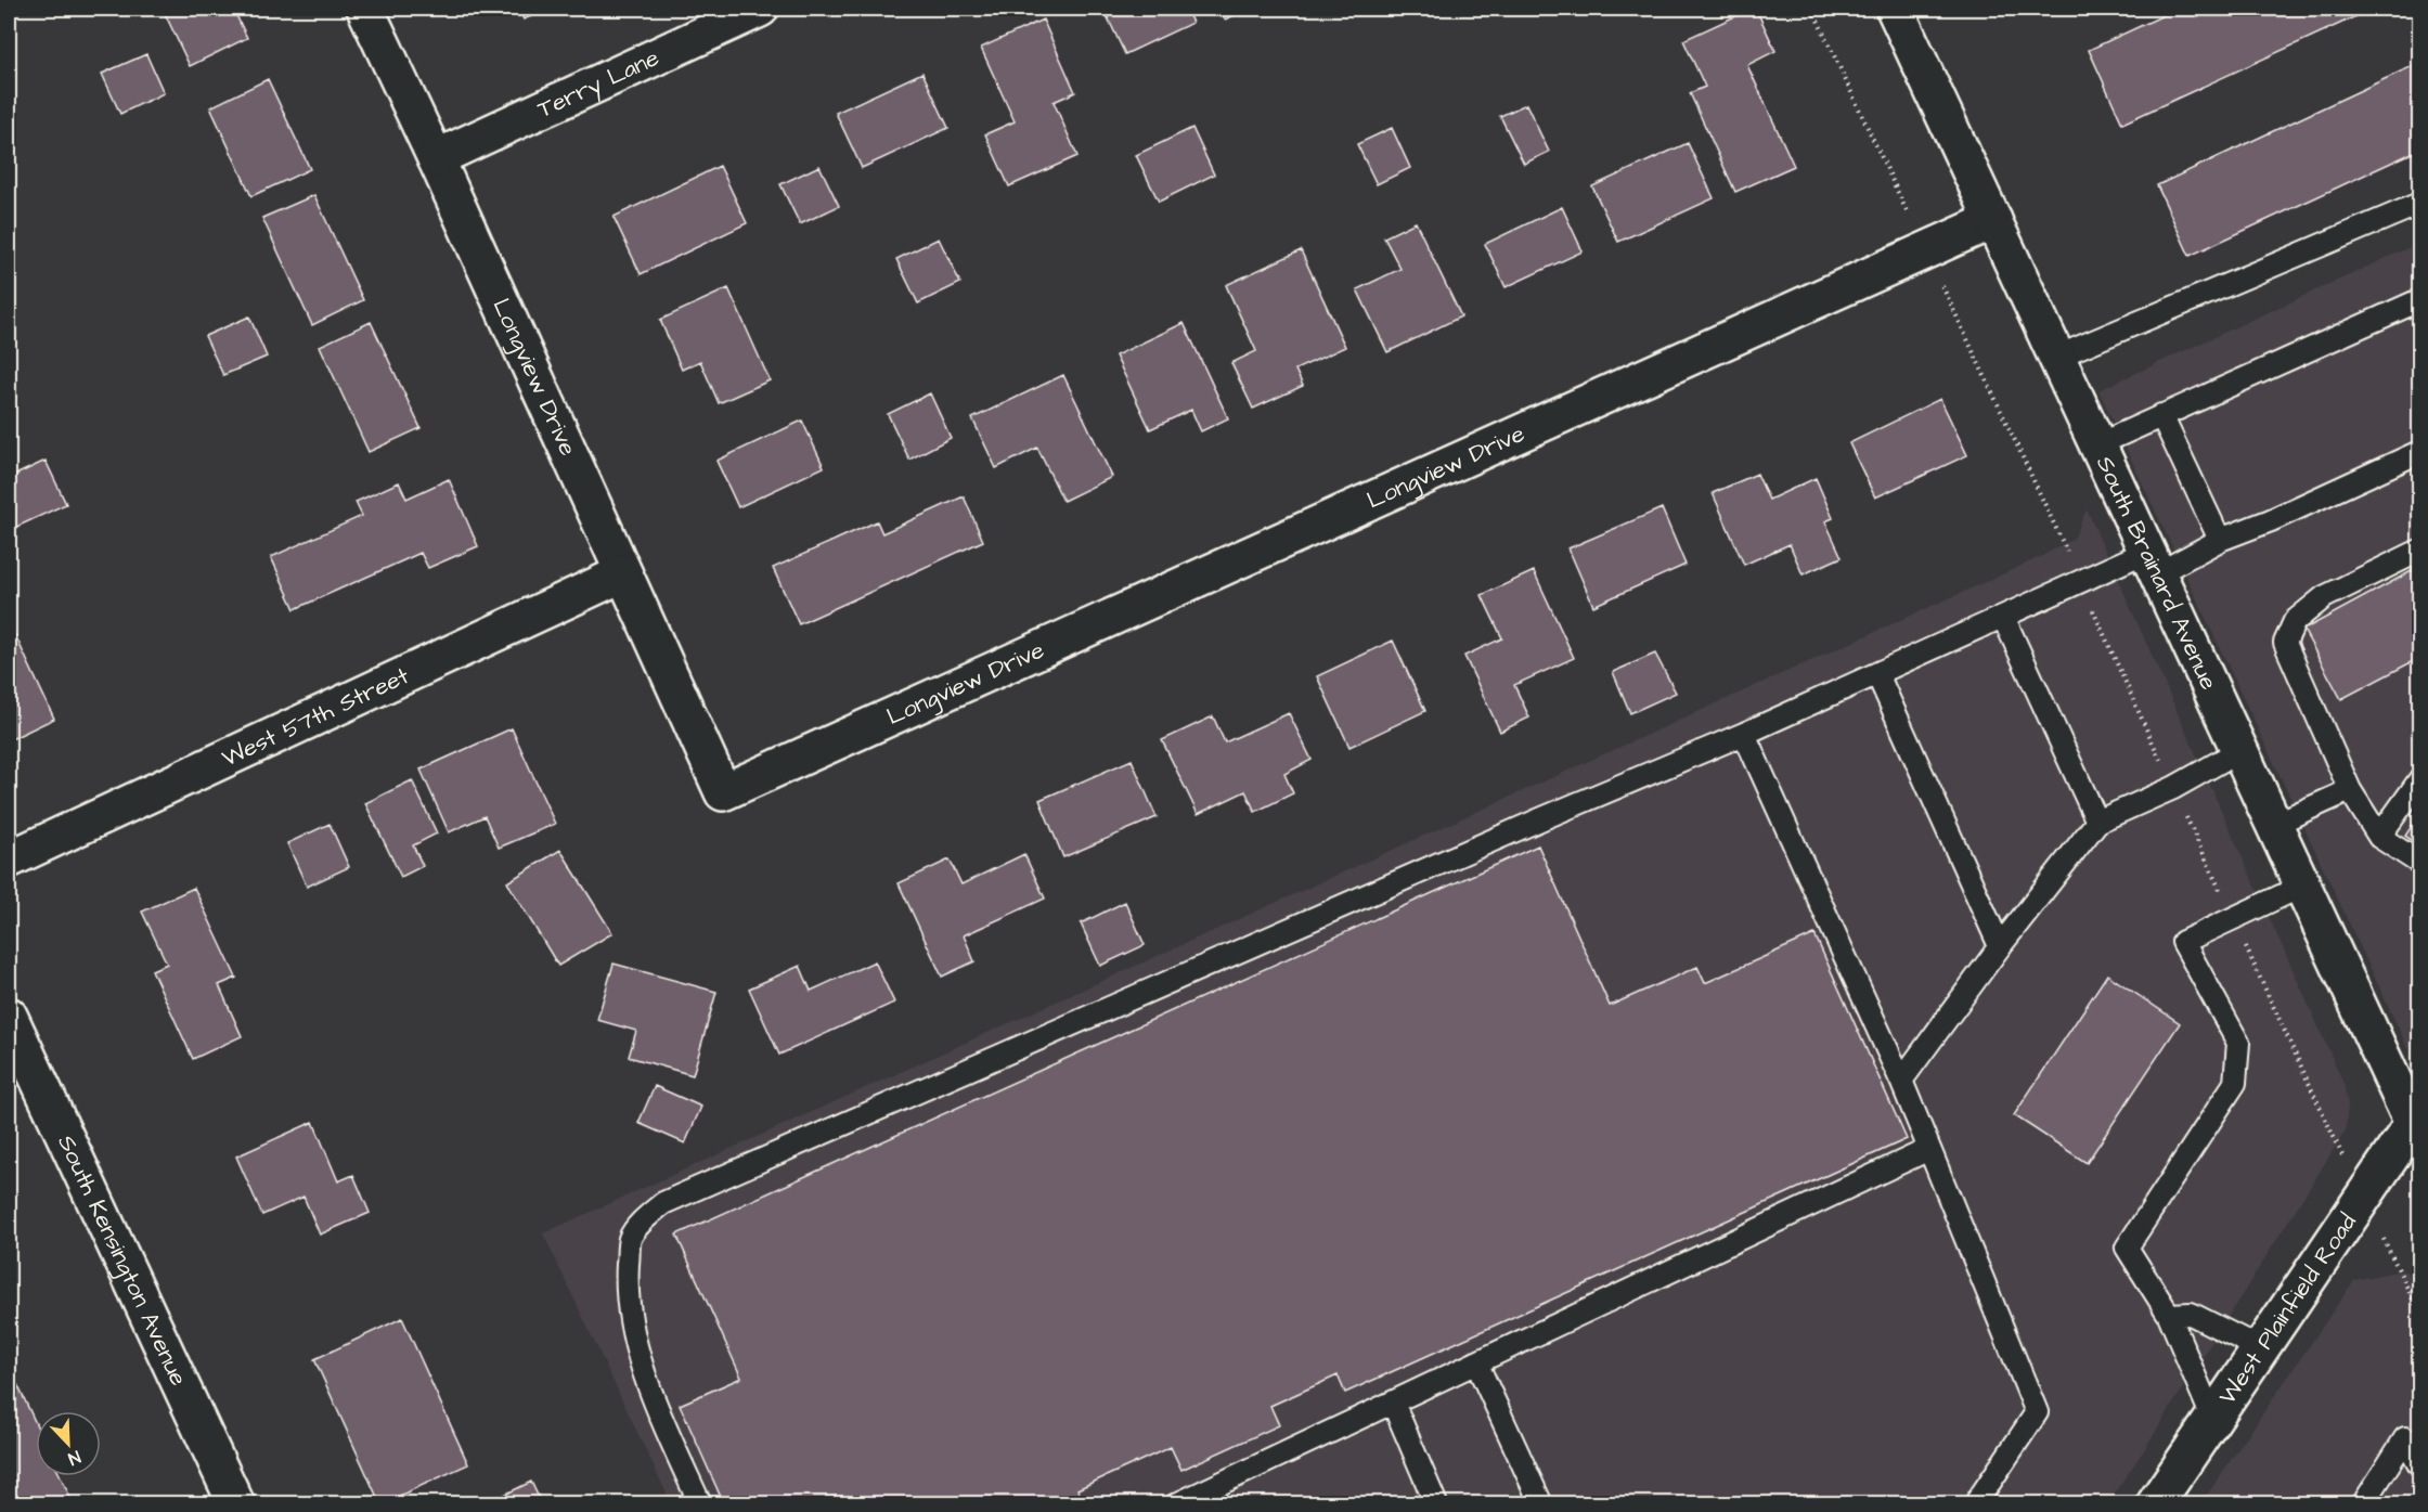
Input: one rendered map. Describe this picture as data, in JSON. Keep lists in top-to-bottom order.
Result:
{
  "streets": {
    "street": [
      "Terry Lane",
      "Longview Drive",
      "South Brainard Avenue",
      "West 57th Street",
      "South Kensington Avenue",
      "West Plainfield Road"
    ]
  },
  "crossings": [
    ["Terry Lane", "Longview Drive"],
    ["Longview Drive", "South Brainard Avenue"],
    ["Longview Drive", "West 57th Street"],
    ["South Brainard Avenue", "West Plainfield Road"]
  ],
  "north": "bottom right"
}
